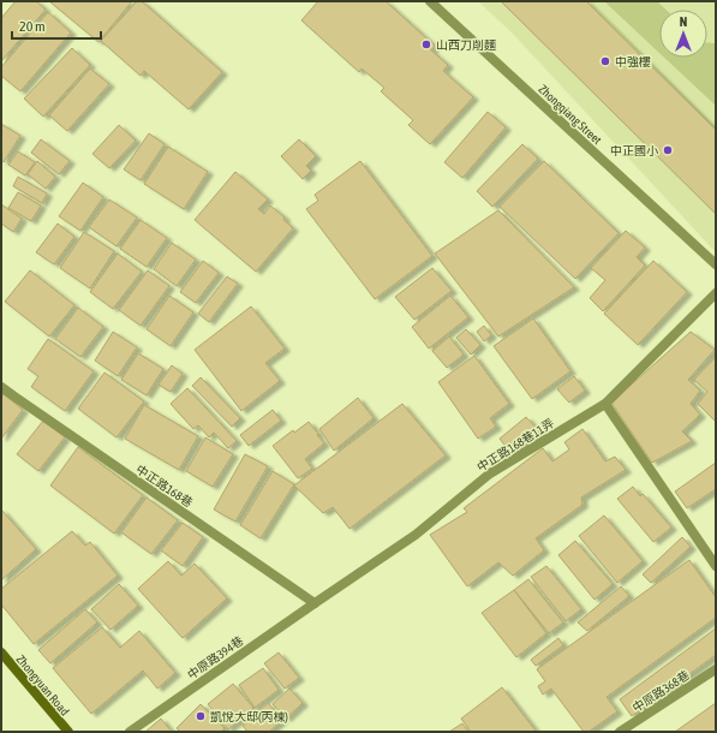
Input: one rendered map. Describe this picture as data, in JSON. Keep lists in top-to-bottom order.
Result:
{
  "streets": {
    "street": [
      "Zhongqiang Street",
      "中正路168巷11弄",
      "中正路168巷",
      "中原路394巷",
      "Zhongyuan Road",
      "中原路368巷"
    ]
  },
  "crossings": [
    ["中正路168巷11弄", "中正路168巷"],
    ["中正路168巷11弄", "中原路394巷"],
    ["中正路168巷", "中原路394巷"]
  ],
  "places": [
    "山西刀削麵",
    "中強樓",
    "中正國小",
    "凱悅大邸(丙棟)"
  ],
  "scale_bar": "20 m",
  "north": "top"
}
